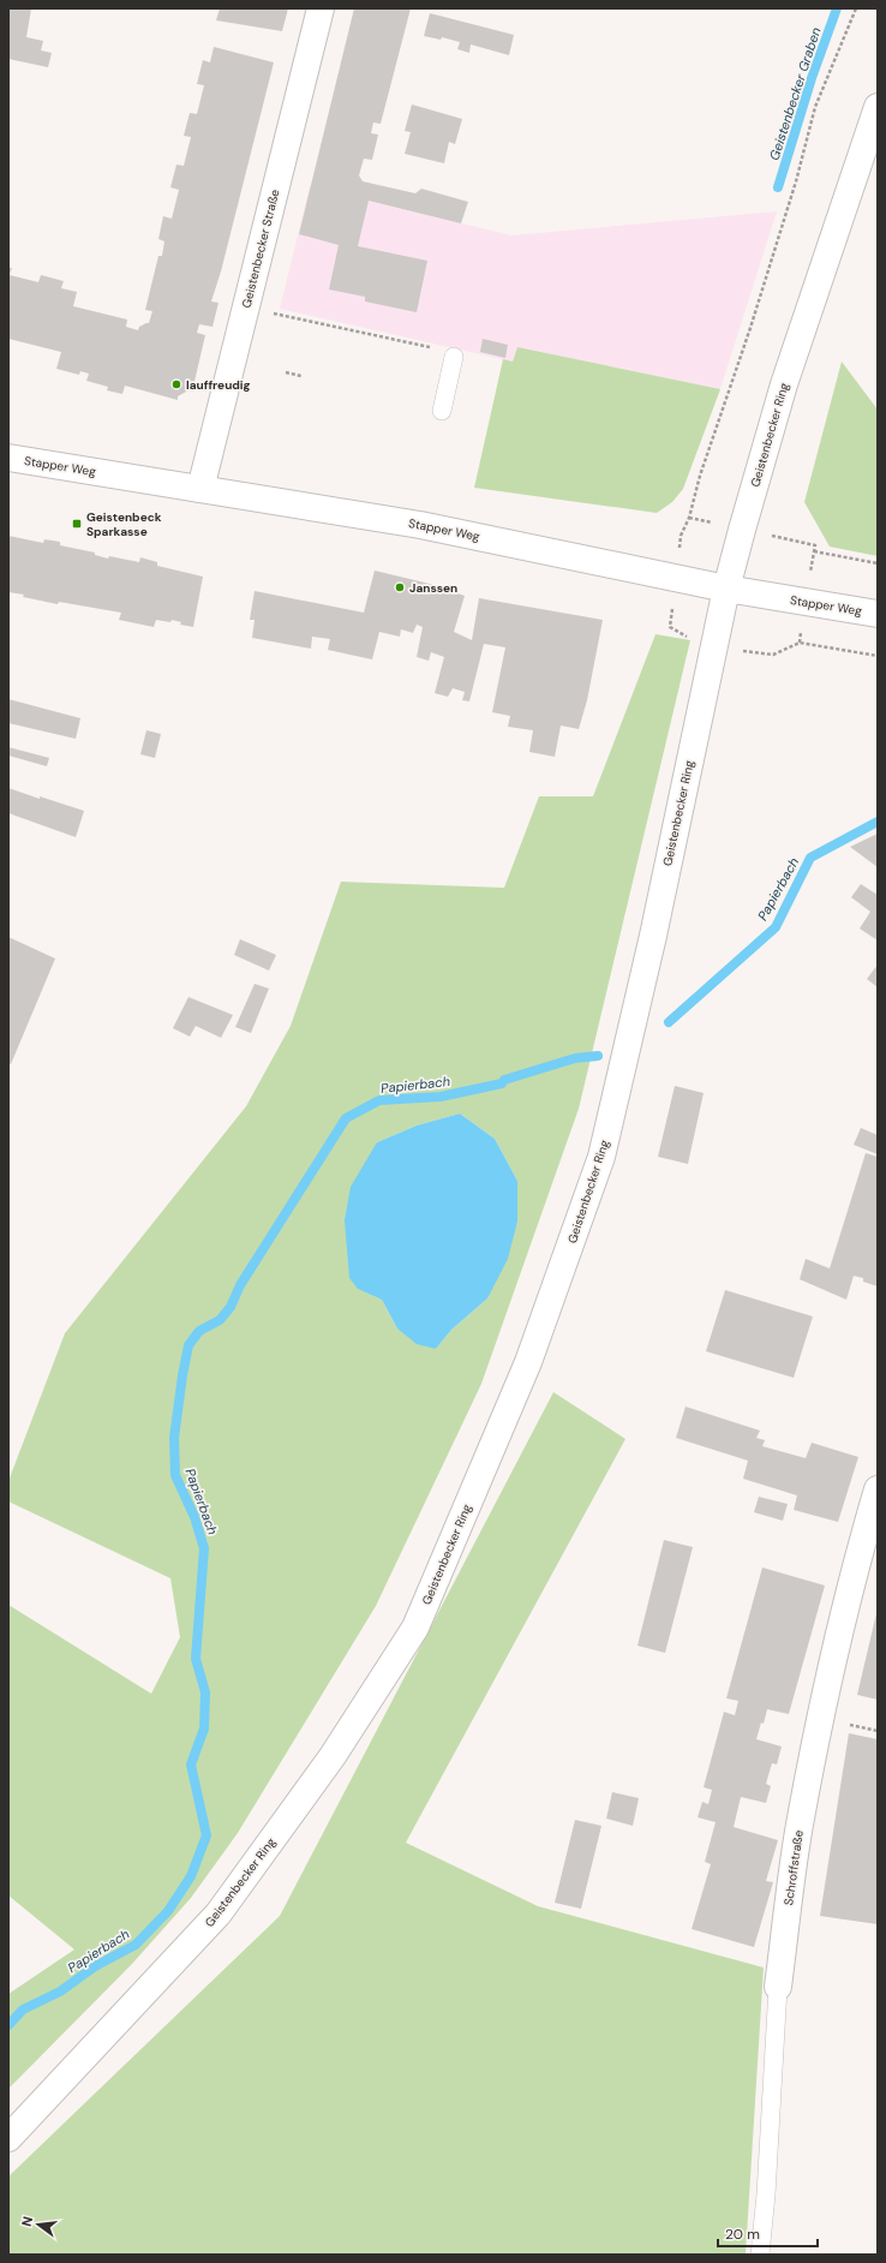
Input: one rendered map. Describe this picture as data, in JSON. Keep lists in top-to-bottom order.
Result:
{
  "streets": {
    "main road": [
      "Geistenbecker Straße",
      "Geistenbecker Ring",
      "Stapper Weg",
      "Schroffstraße"
    ]
  },
  "crossings": [
    ["Geistenbecker Straße", "Stapper Weg"],
    ["Geistenbecker Ring", "Stapper Weg"]
  ],
  "water": ["Geistenbecker Graben", "Papierbach"],
  "places": {
    "other": ["lauffreudig", "Janssen"],
    "transit": ["Geistenbeck Sparkasse"]
  },
  "scale_bar": "20 m",
  "north": "left"
}
